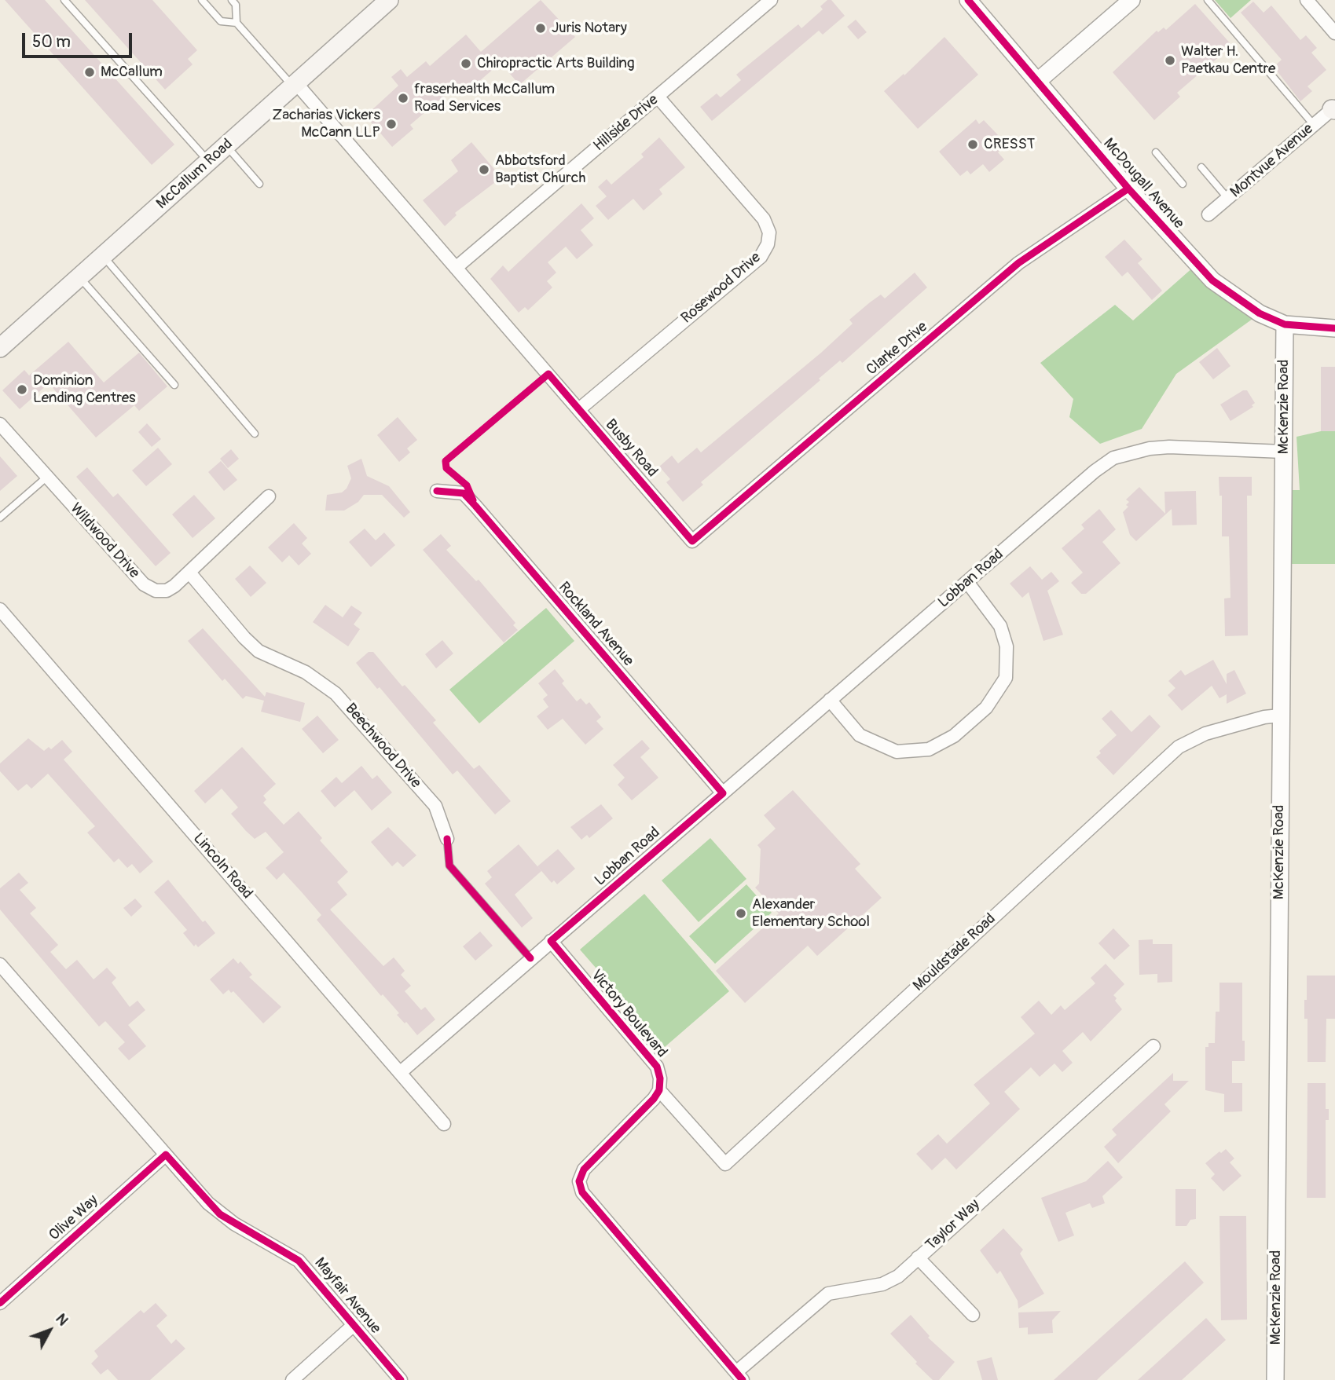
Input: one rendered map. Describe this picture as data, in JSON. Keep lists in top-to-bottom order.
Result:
{
  "streets": {
    "main road": ["McCallum Road"],
    "street": [
      "Hillside Drive",
      "Montvue Avenue",
      "McDougall Avenue",
      "Rosewood Drive",
      "Clarke Drive",
      "McKenzie Road",
      "Busby Road",
      "Wildwood Drive",
      "Lobban Road",
      "Rockland Avenue",
      "Beechwood Drive",
      "Lincoln Road",
      "Mouldstade Road",
      "Victory Boulevard",
      "Olive Way",
      "Taylor Way",
      "Mayfair Avenue"
    ]
  },
  "crossings": [
    ["Hillside Drive", "Rosewood Drive"],
    ["Hillside Drive", "Busby Road"],
    ["McCallum Road", "Busby Road"],
    ["McDougall Avenue", "Clarke Drive"],
    ["McDougall Avenue", "McKenzie Road"],
    ["Rosewood Drive", "Busby Road"],
    ["Clarke Drive", "Busby Road"],
    ["McKenzie Road", "Lobban Road"],
    ["McKenzie Road", "Mouldstade Road"],
    ["Wildwood Drive", "Beechwood Drive"],
    ["Lobban Road", "Rockland Avenue"],
    ["Lobban Road", "Beechwood Drive"],
    ["Lobban Road", "Lincoln Road"],
    ["Lobban Road", "Victory Boulevard"],
    ["Mouldstade Road", "Victory Boulevard"],
    ["Olive Way", "Mayfair Avenue"]
  ],
  "places": [
    "Juris Notary",
    "Walter H. Paetkau Centre",
    "Chiropractic Arts Building",
    "McCallum",
    "fraserhealth McCallum Road Services",
    "Zacharias Vickers McCann LLP",
    "CRESST",
    "Abbotsford Baptist Church",
    "Dominion Lending Centres",
    "Alexander Elementary School"
  ],
  "scale_bar": "50 m",
  "north": "top right"
}
